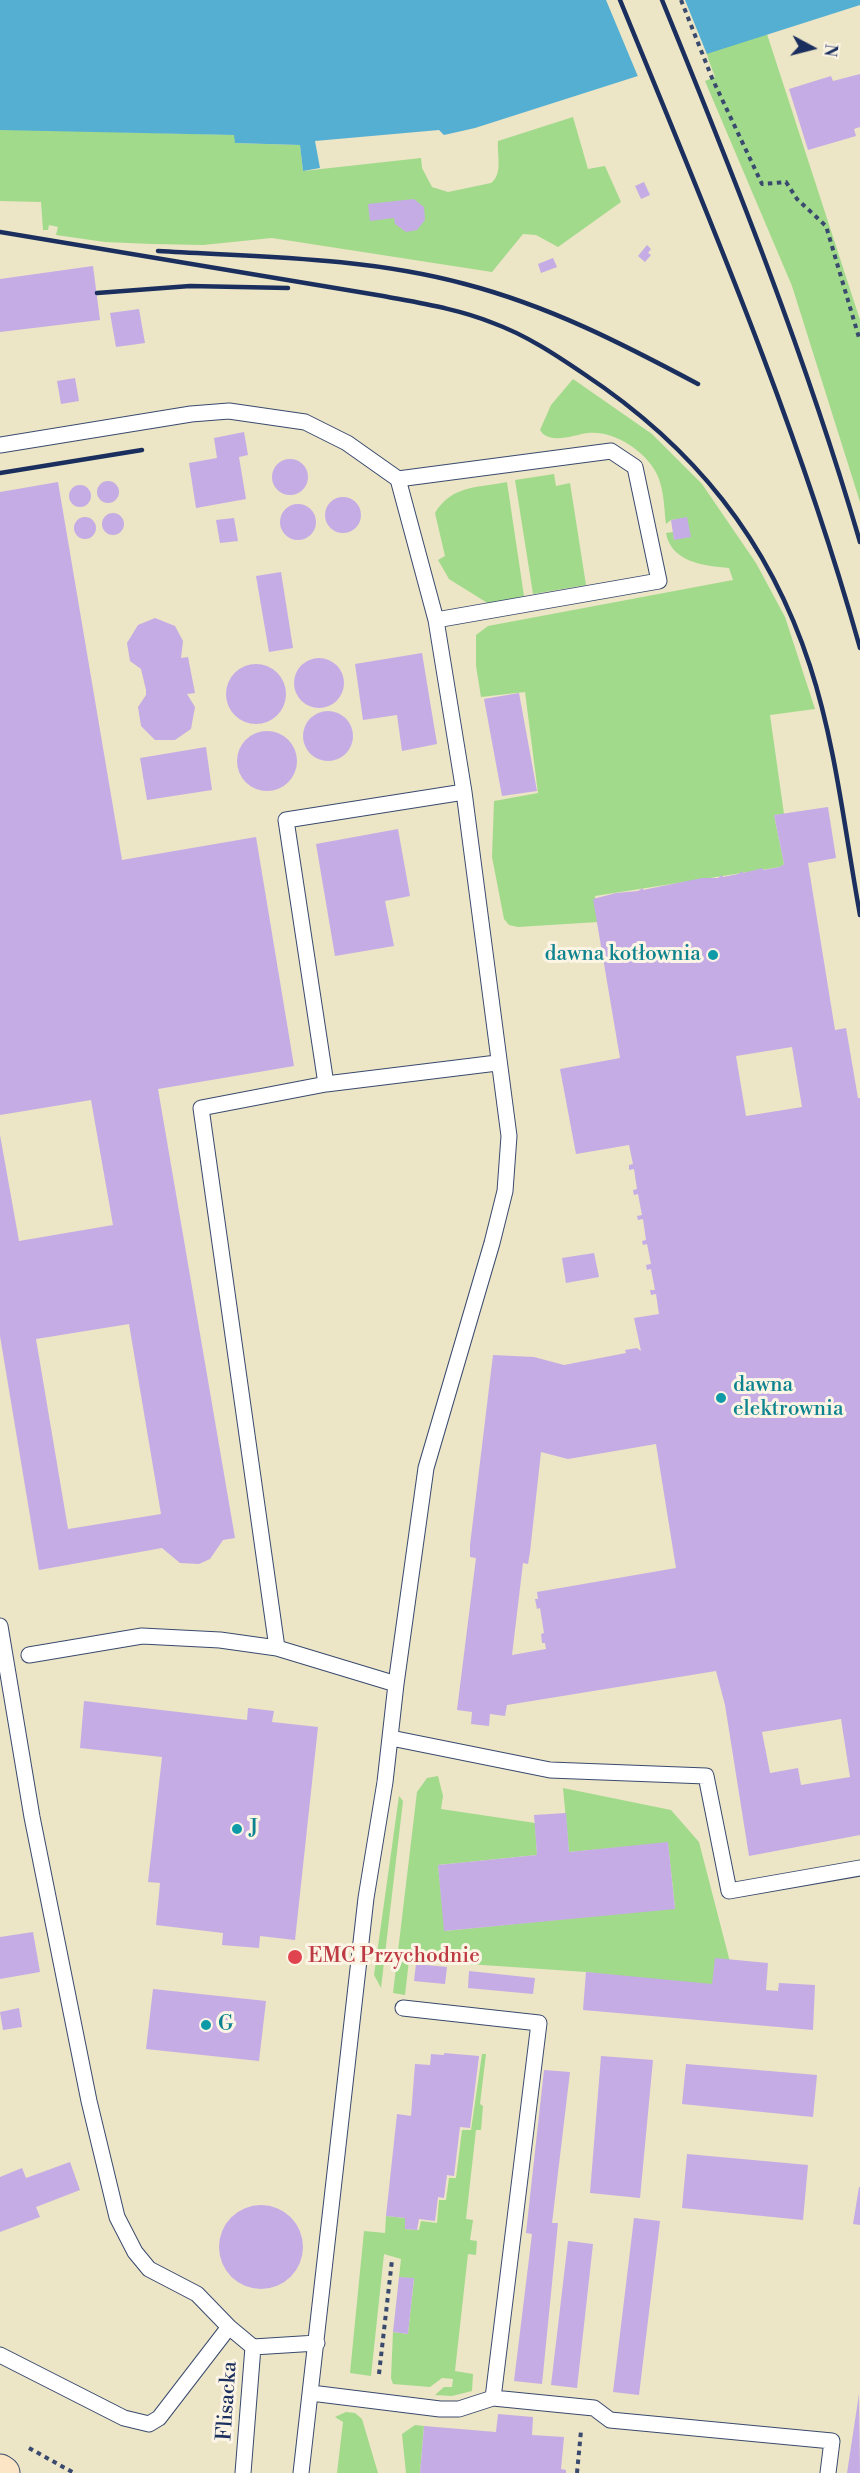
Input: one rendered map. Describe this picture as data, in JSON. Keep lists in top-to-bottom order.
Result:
{
  "streets": {
    "lane": ["Flisacka"]
  },
  "places": [
    "dawna kotłownia",
    "dawna elektrownia",
    "J",
    "EMC Przychodnie",
    "G"
  ],
  "north": "right"
}
